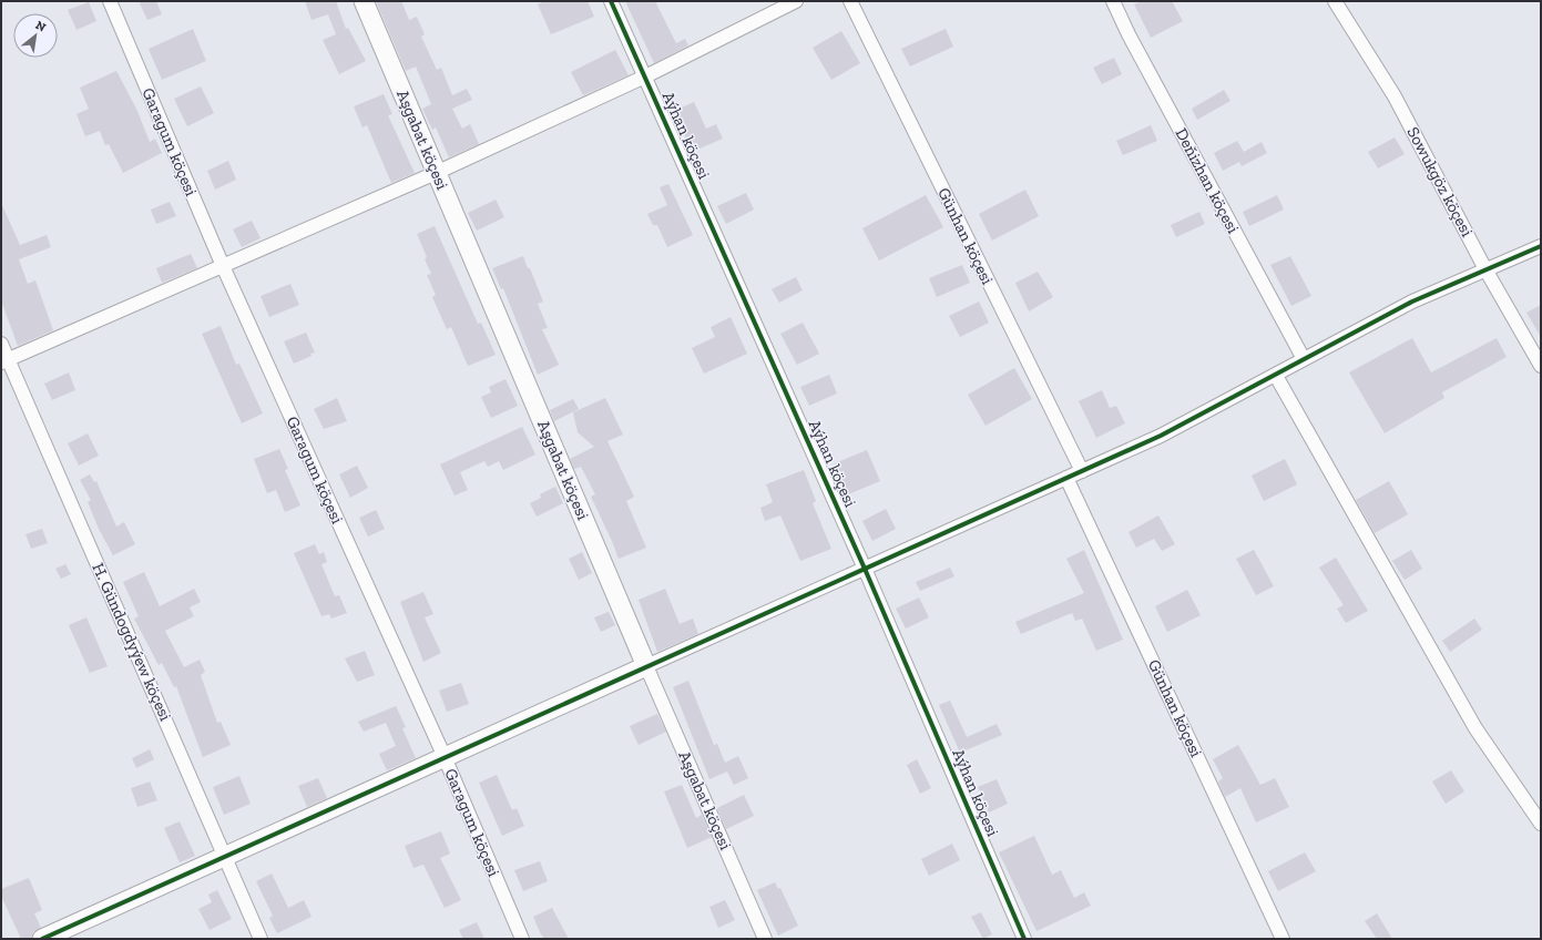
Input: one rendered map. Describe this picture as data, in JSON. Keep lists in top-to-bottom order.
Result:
{
  "streets": {
    "street": [
      "Aýhan köçesi",
      "Aşgabat köçesi",
      "Garagum köçesi",
      "Deňizhan köçesi",
      "Sowukgöz köçesi",
      "Günhan köçesi",
      "H. Gündogdyýew köçesi"
    ]
  },
  "north": "top right"
}
